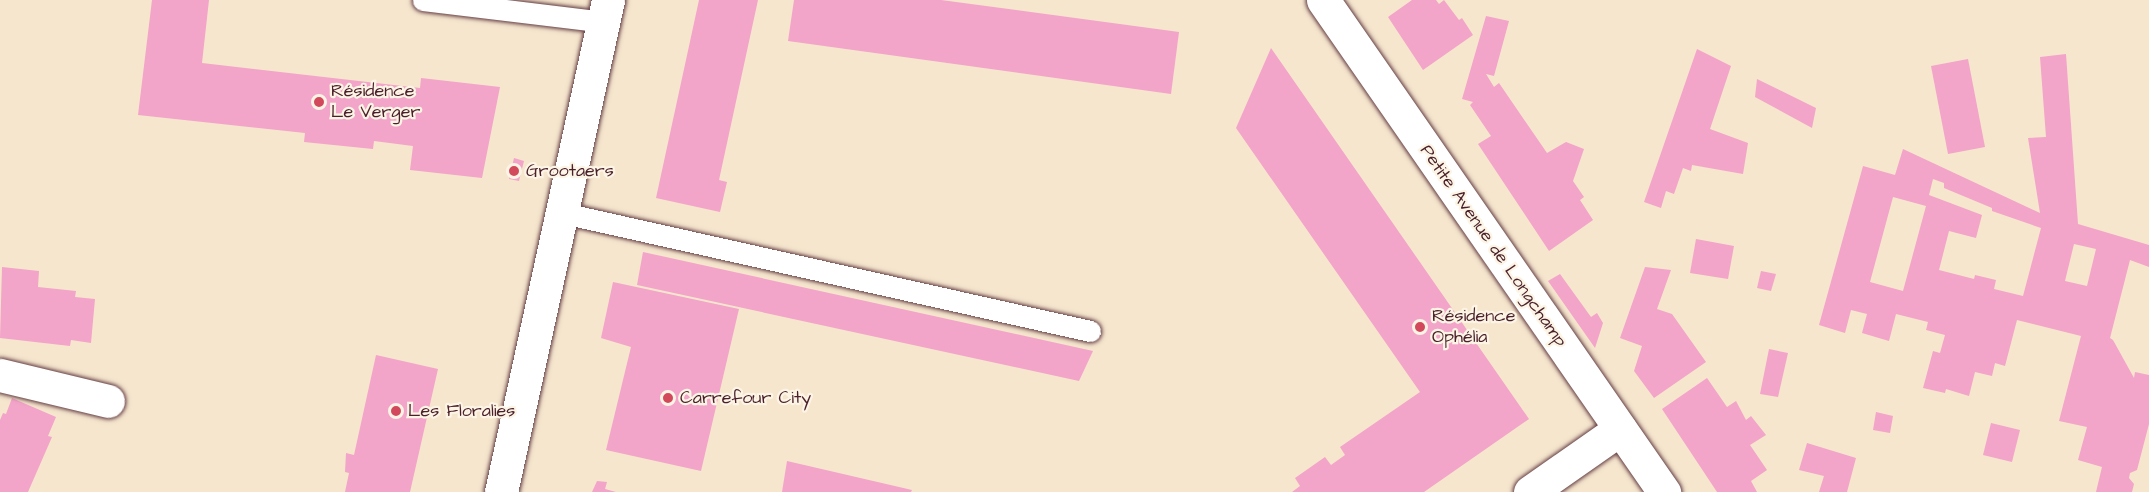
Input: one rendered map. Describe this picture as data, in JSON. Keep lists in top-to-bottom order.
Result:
{
  "streets": {
    "street": ["Petite Avenue de Longchamp"]
  },
  "places": [
    "Résidence Le Verger",
    "Grootaers",
    "Résidence Ophélia",
    "Carrefour City",
    "Les Floralies"
  ]
}
